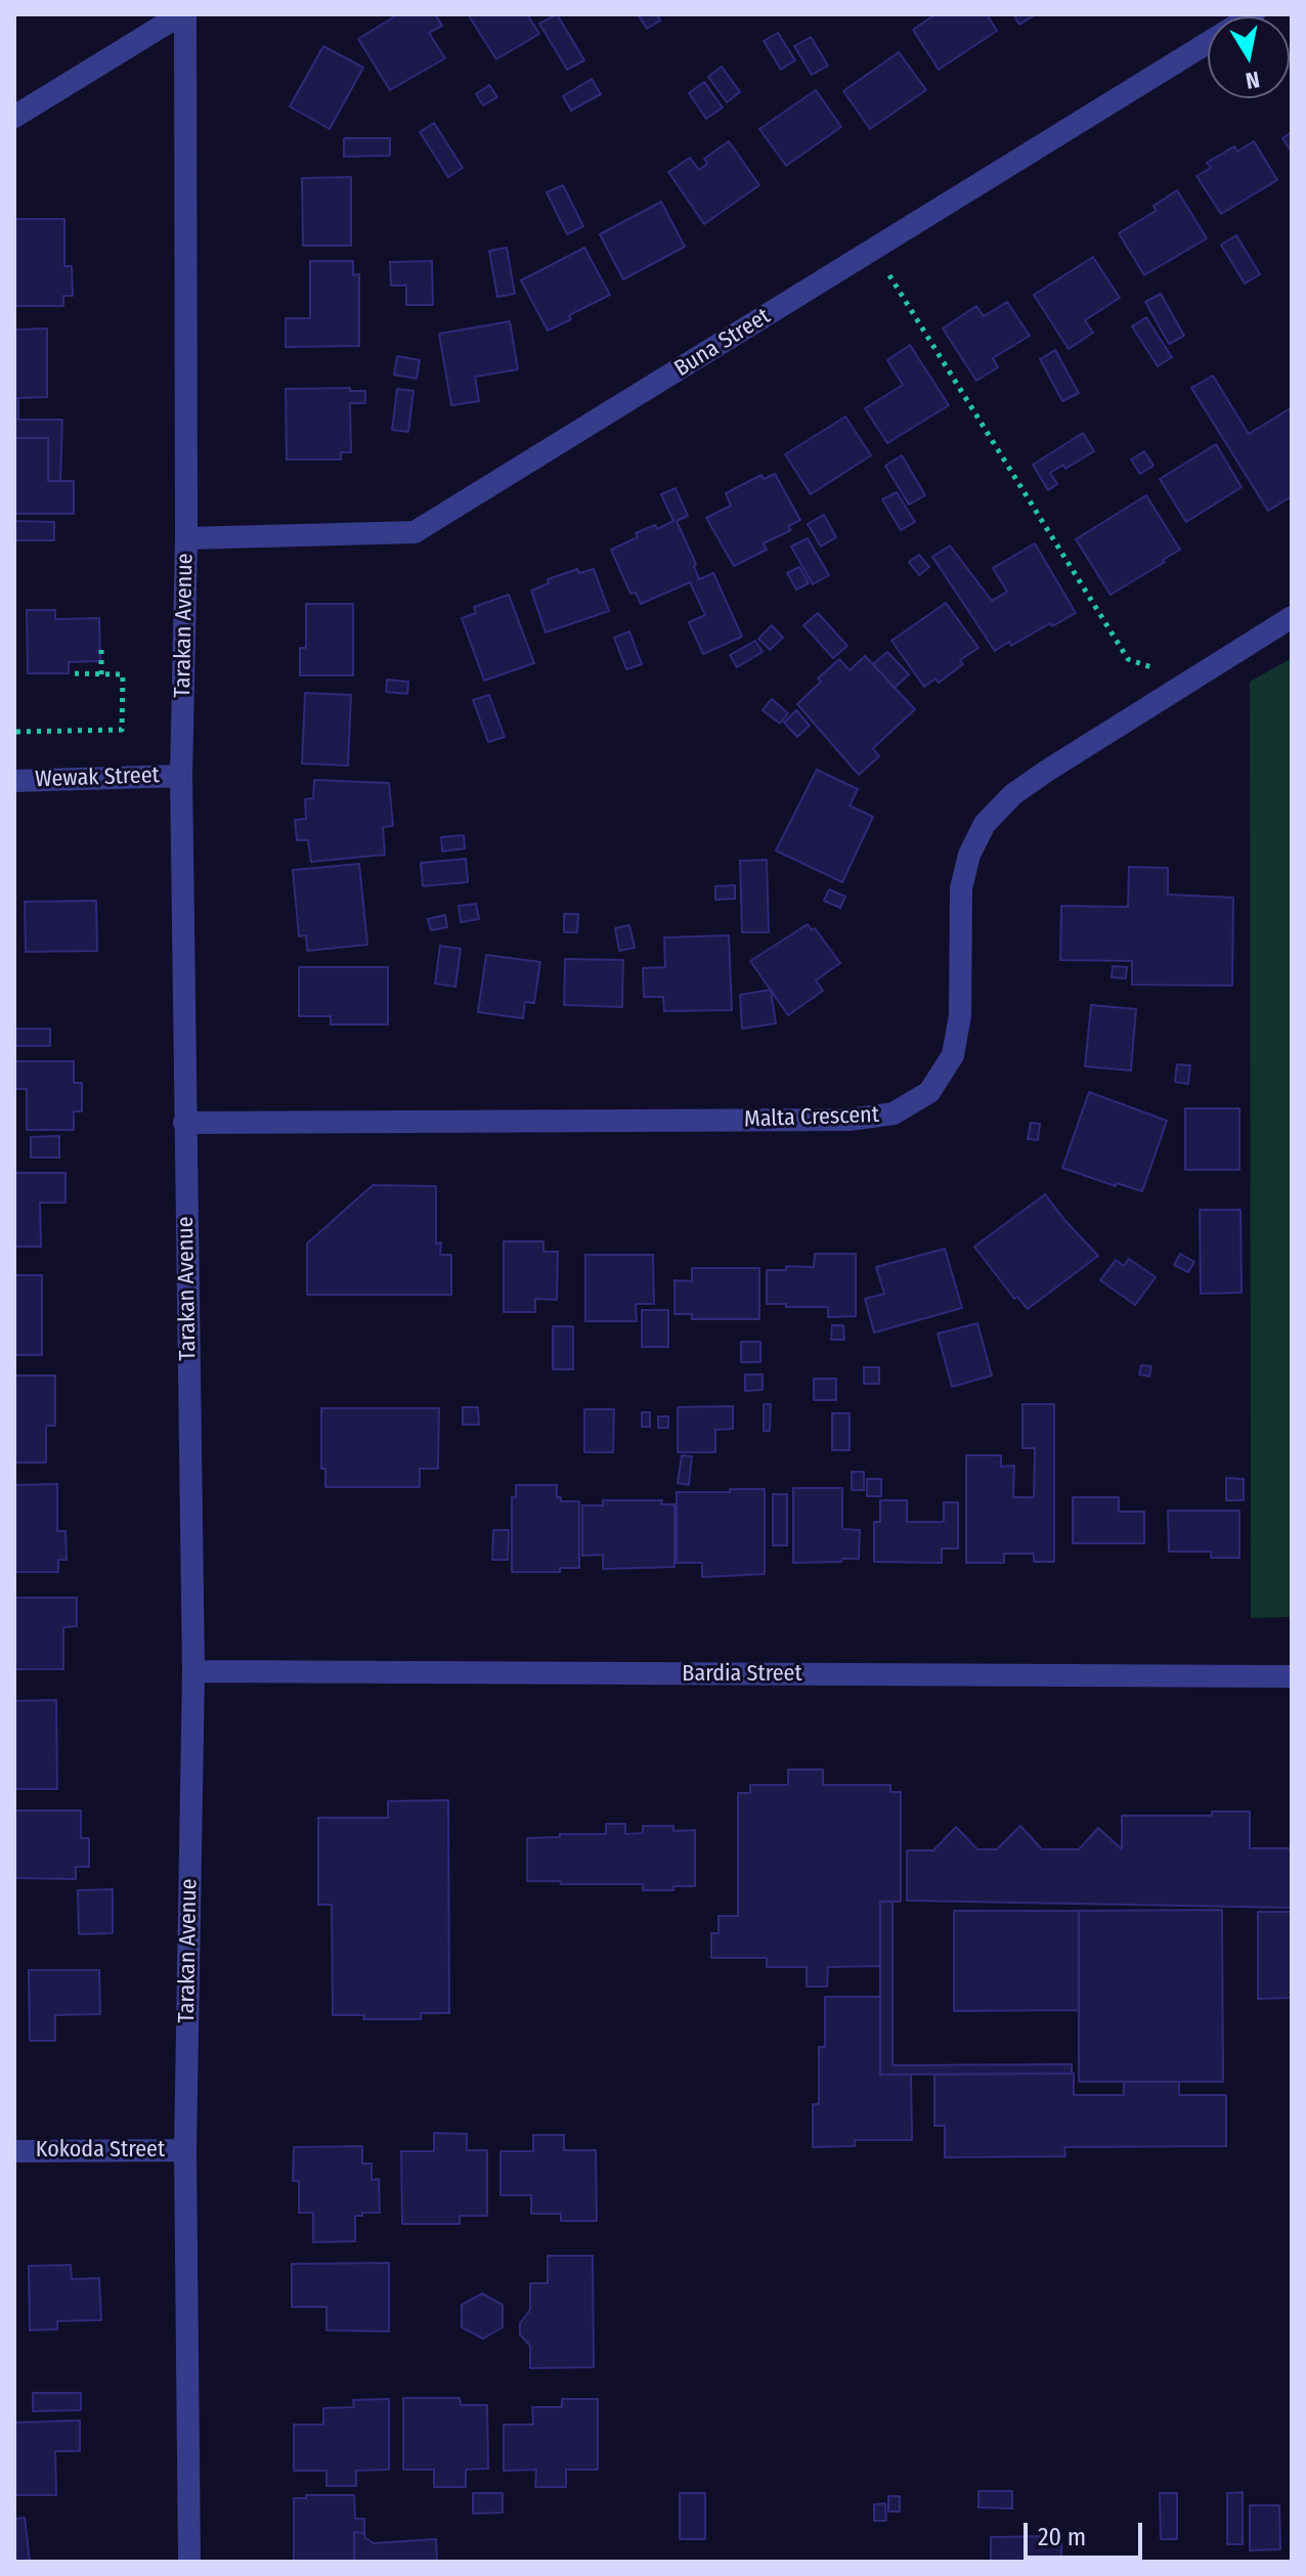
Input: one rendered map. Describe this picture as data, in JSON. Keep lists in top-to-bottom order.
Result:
{
  "streets": {
    "street": [
      "Buna Street",
      "Tarakan Avenue",
      "Wewak Street",
      "Malta Crescent",
      "Bardia Street",
      "Kokoda Street"
    ]
  },
  "crossings": [
    ["Buna Street", "Tarakan Avenue"],
    ["Tarakan Avenue", "Wewak Street"],
    ["Tarakan Avenue", "Malta Crescent"],
    ["Tarakan Avenue", "Bardia Street"],
    ["Tarakan Avenue", "Kokoda Street"]
  ],
  "scale_bar": "20 m",
  "north": "bottom"
}
